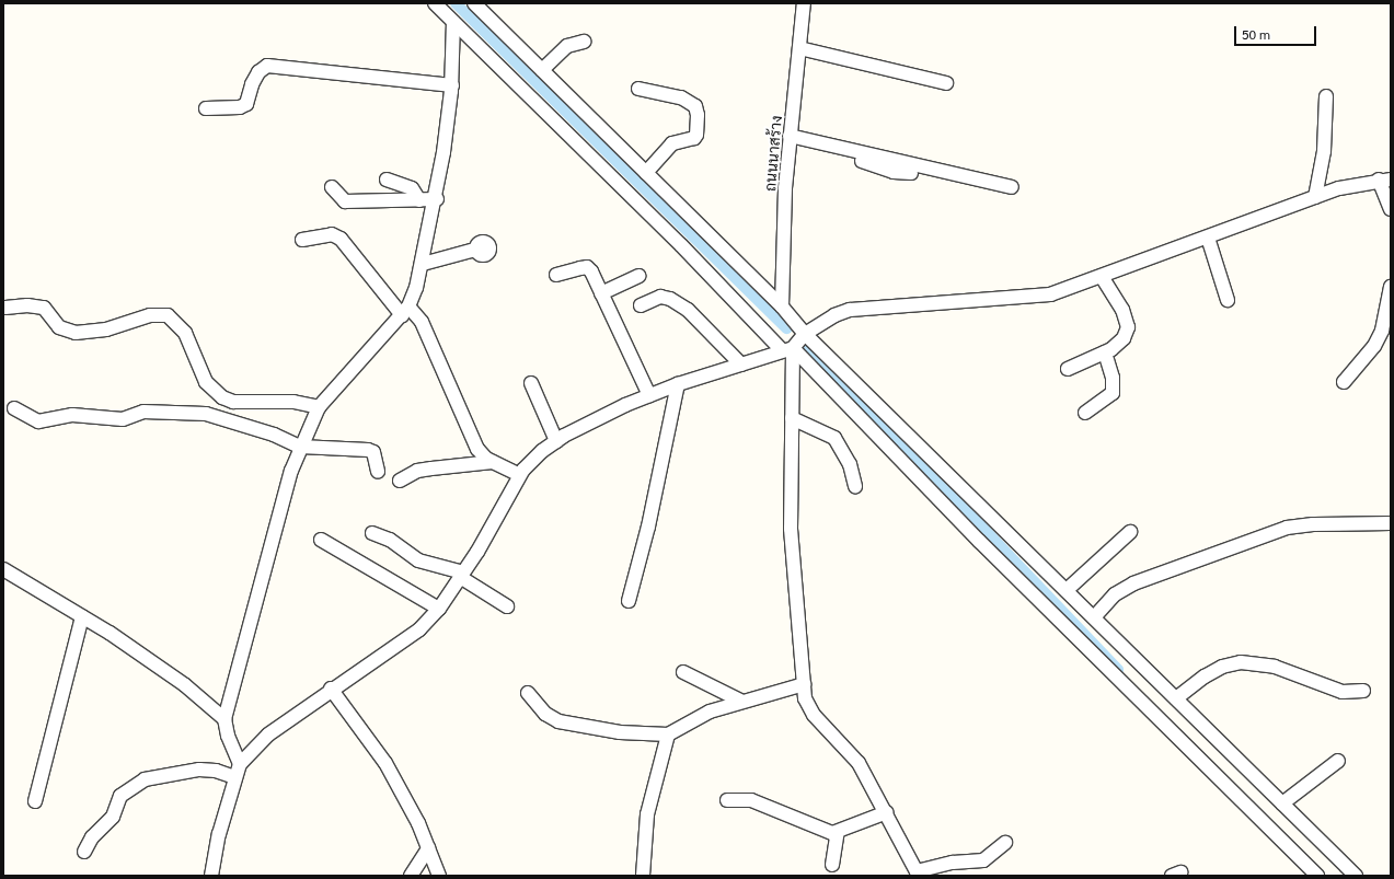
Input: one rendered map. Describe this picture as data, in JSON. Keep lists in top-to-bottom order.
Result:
{
  "streets": {
    "street": ["ถนนนาสร้าง"]
  },
  "scale_bar": "50 m"
}
